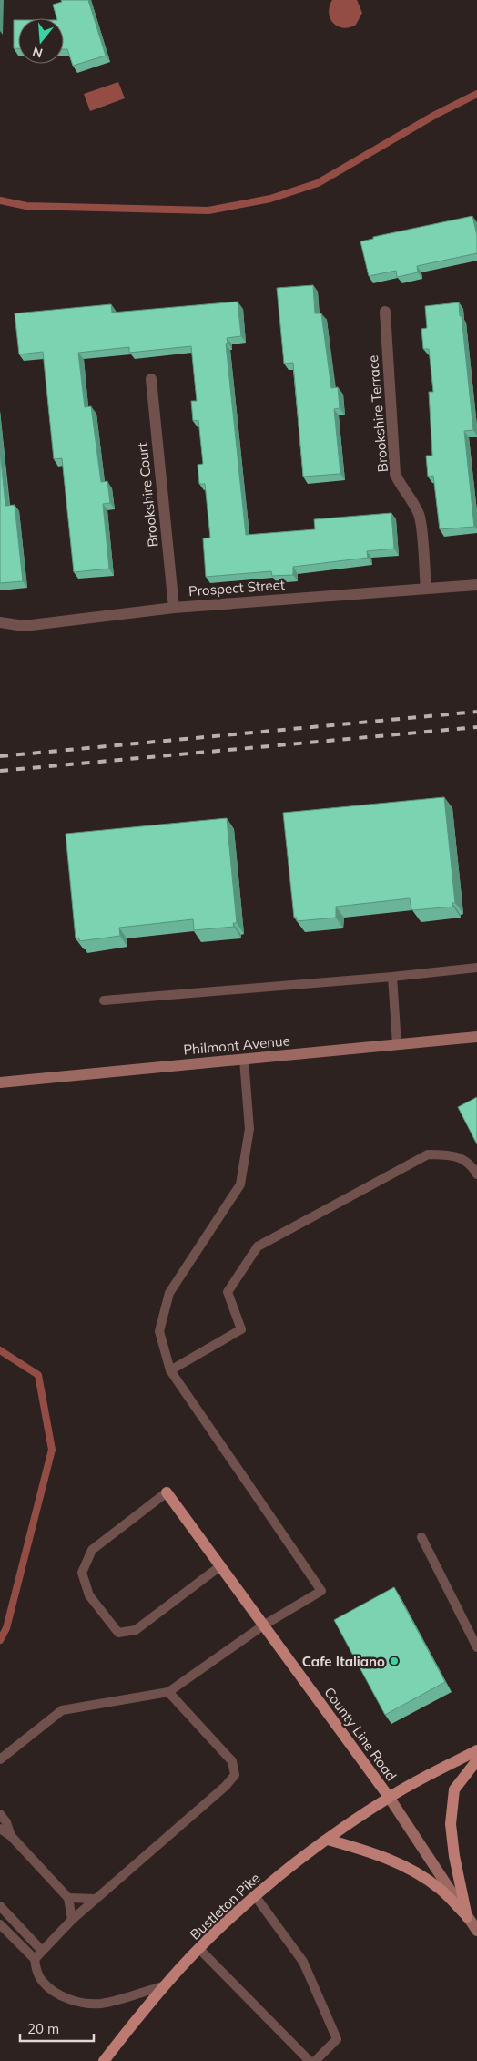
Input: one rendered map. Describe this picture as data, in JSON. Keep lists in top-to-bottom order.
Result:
{
  "streets": {
    "main road": ["Philmont Avenue", "County Line Road", "Bustleton Pike"],
    "street": ["Brookshire Terrace", "Brookshire Court", "Prospect Street"]
  },
  "crossings": [
    ["Brookshire Terrace", "Prospect Street"],
    ["Brookshire Court", "Prospect Street"],
    ["County Line Road", "Bustleton Pike"]
  ],
  "places": ["Cafe Italiano"],
  "scale_bar": "20 m",
  "north": "bottom"
}
